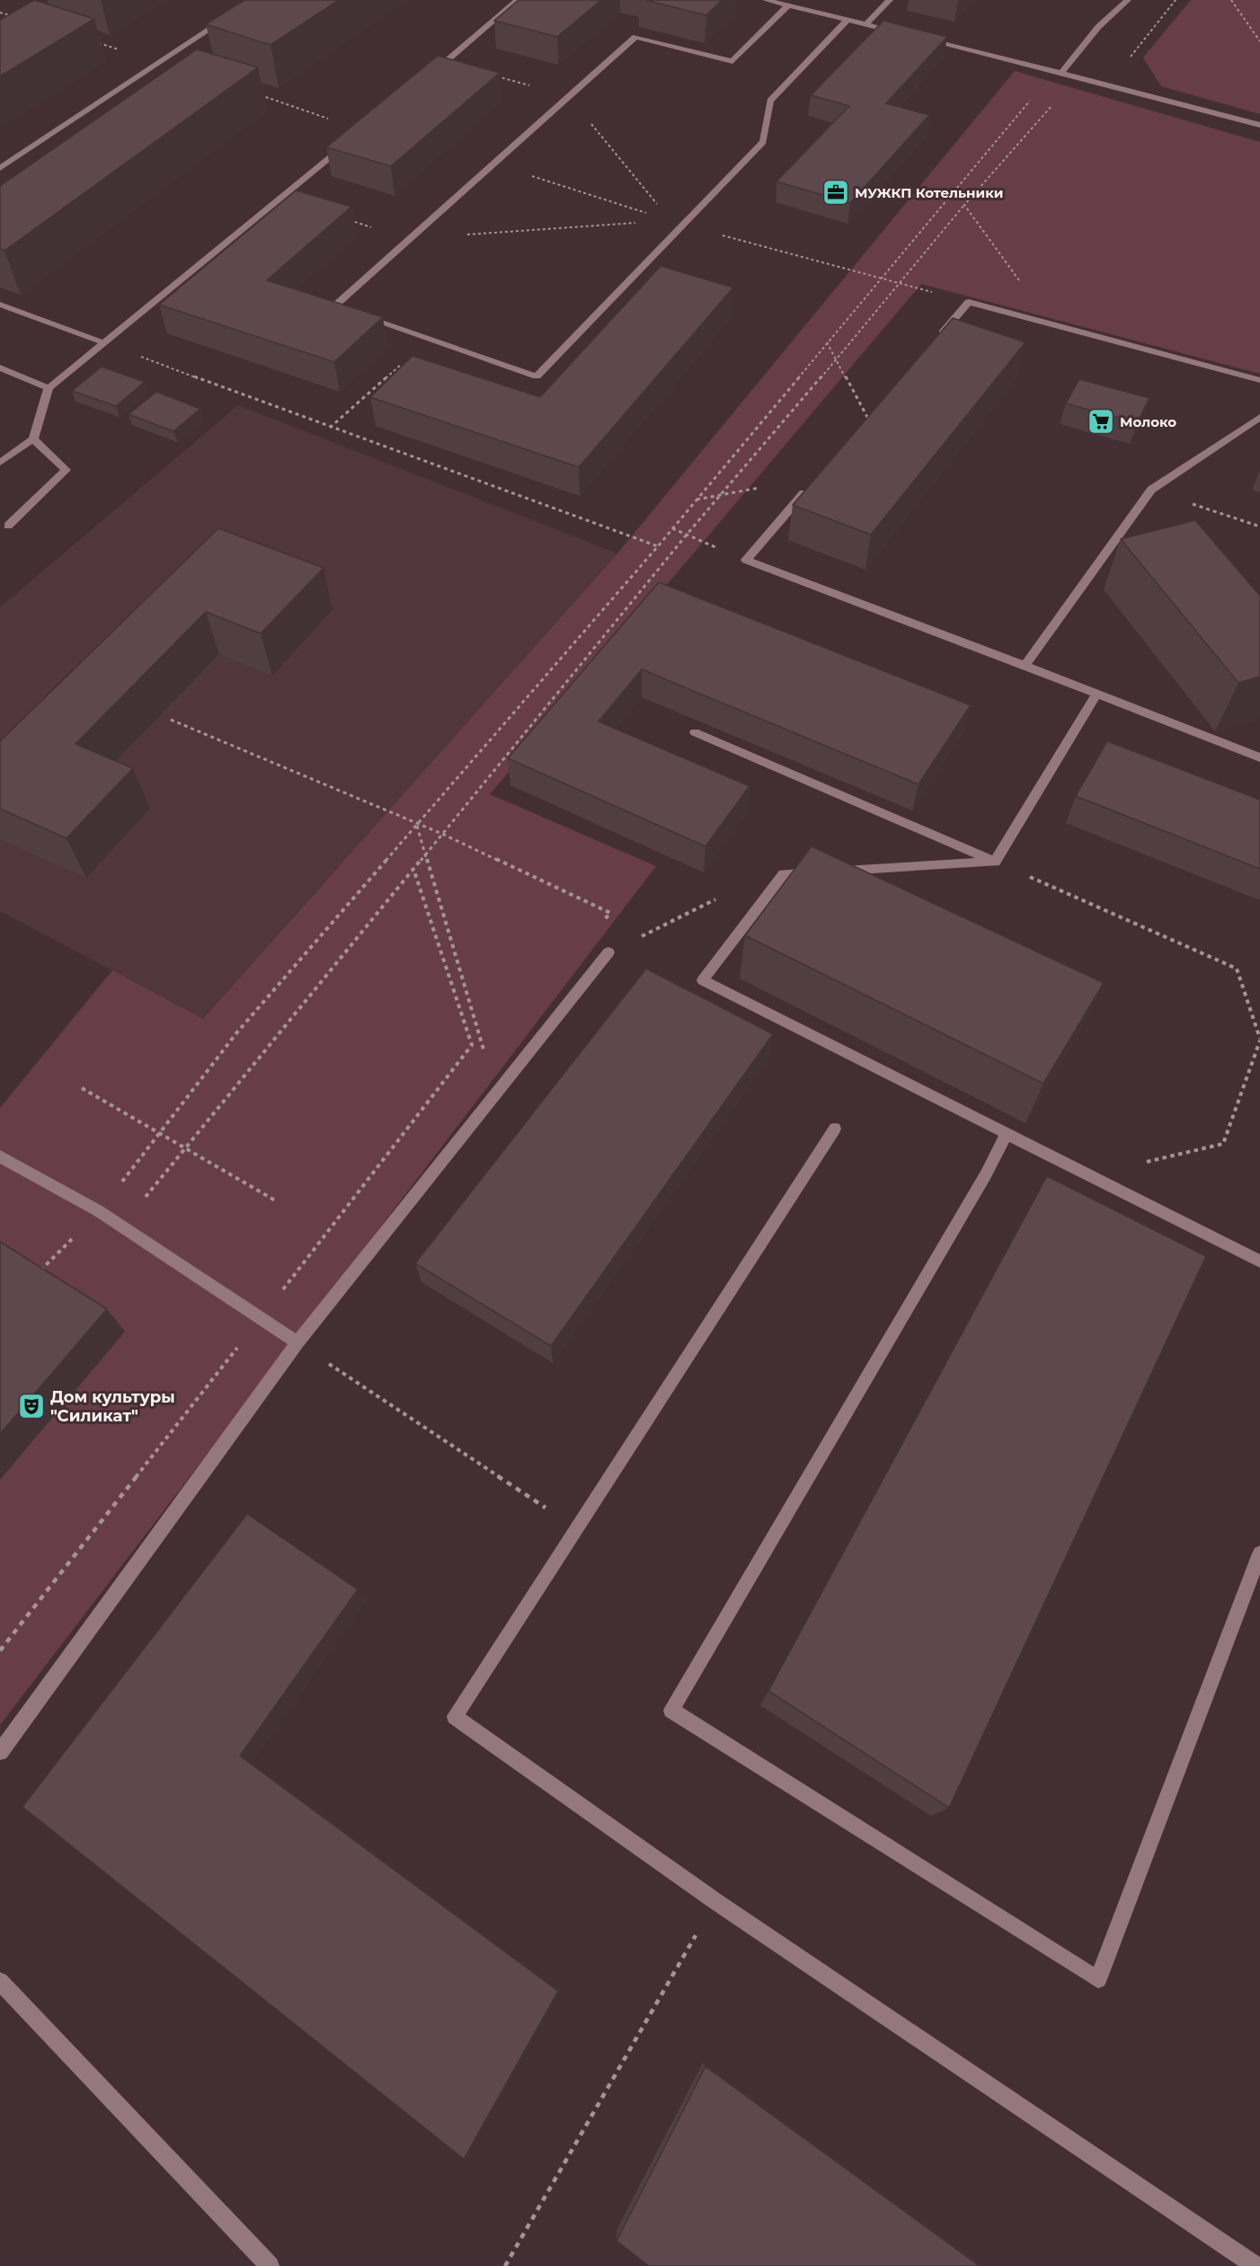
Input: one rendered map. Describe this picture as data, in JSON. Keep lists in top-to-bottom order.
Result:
{
  "places": {
    "office": ["МУЖКП Котельники"],
    "supermarket": ["Молоко"],
    "theatre": ["Дом культуры \"Силикат\""]
  }
}
